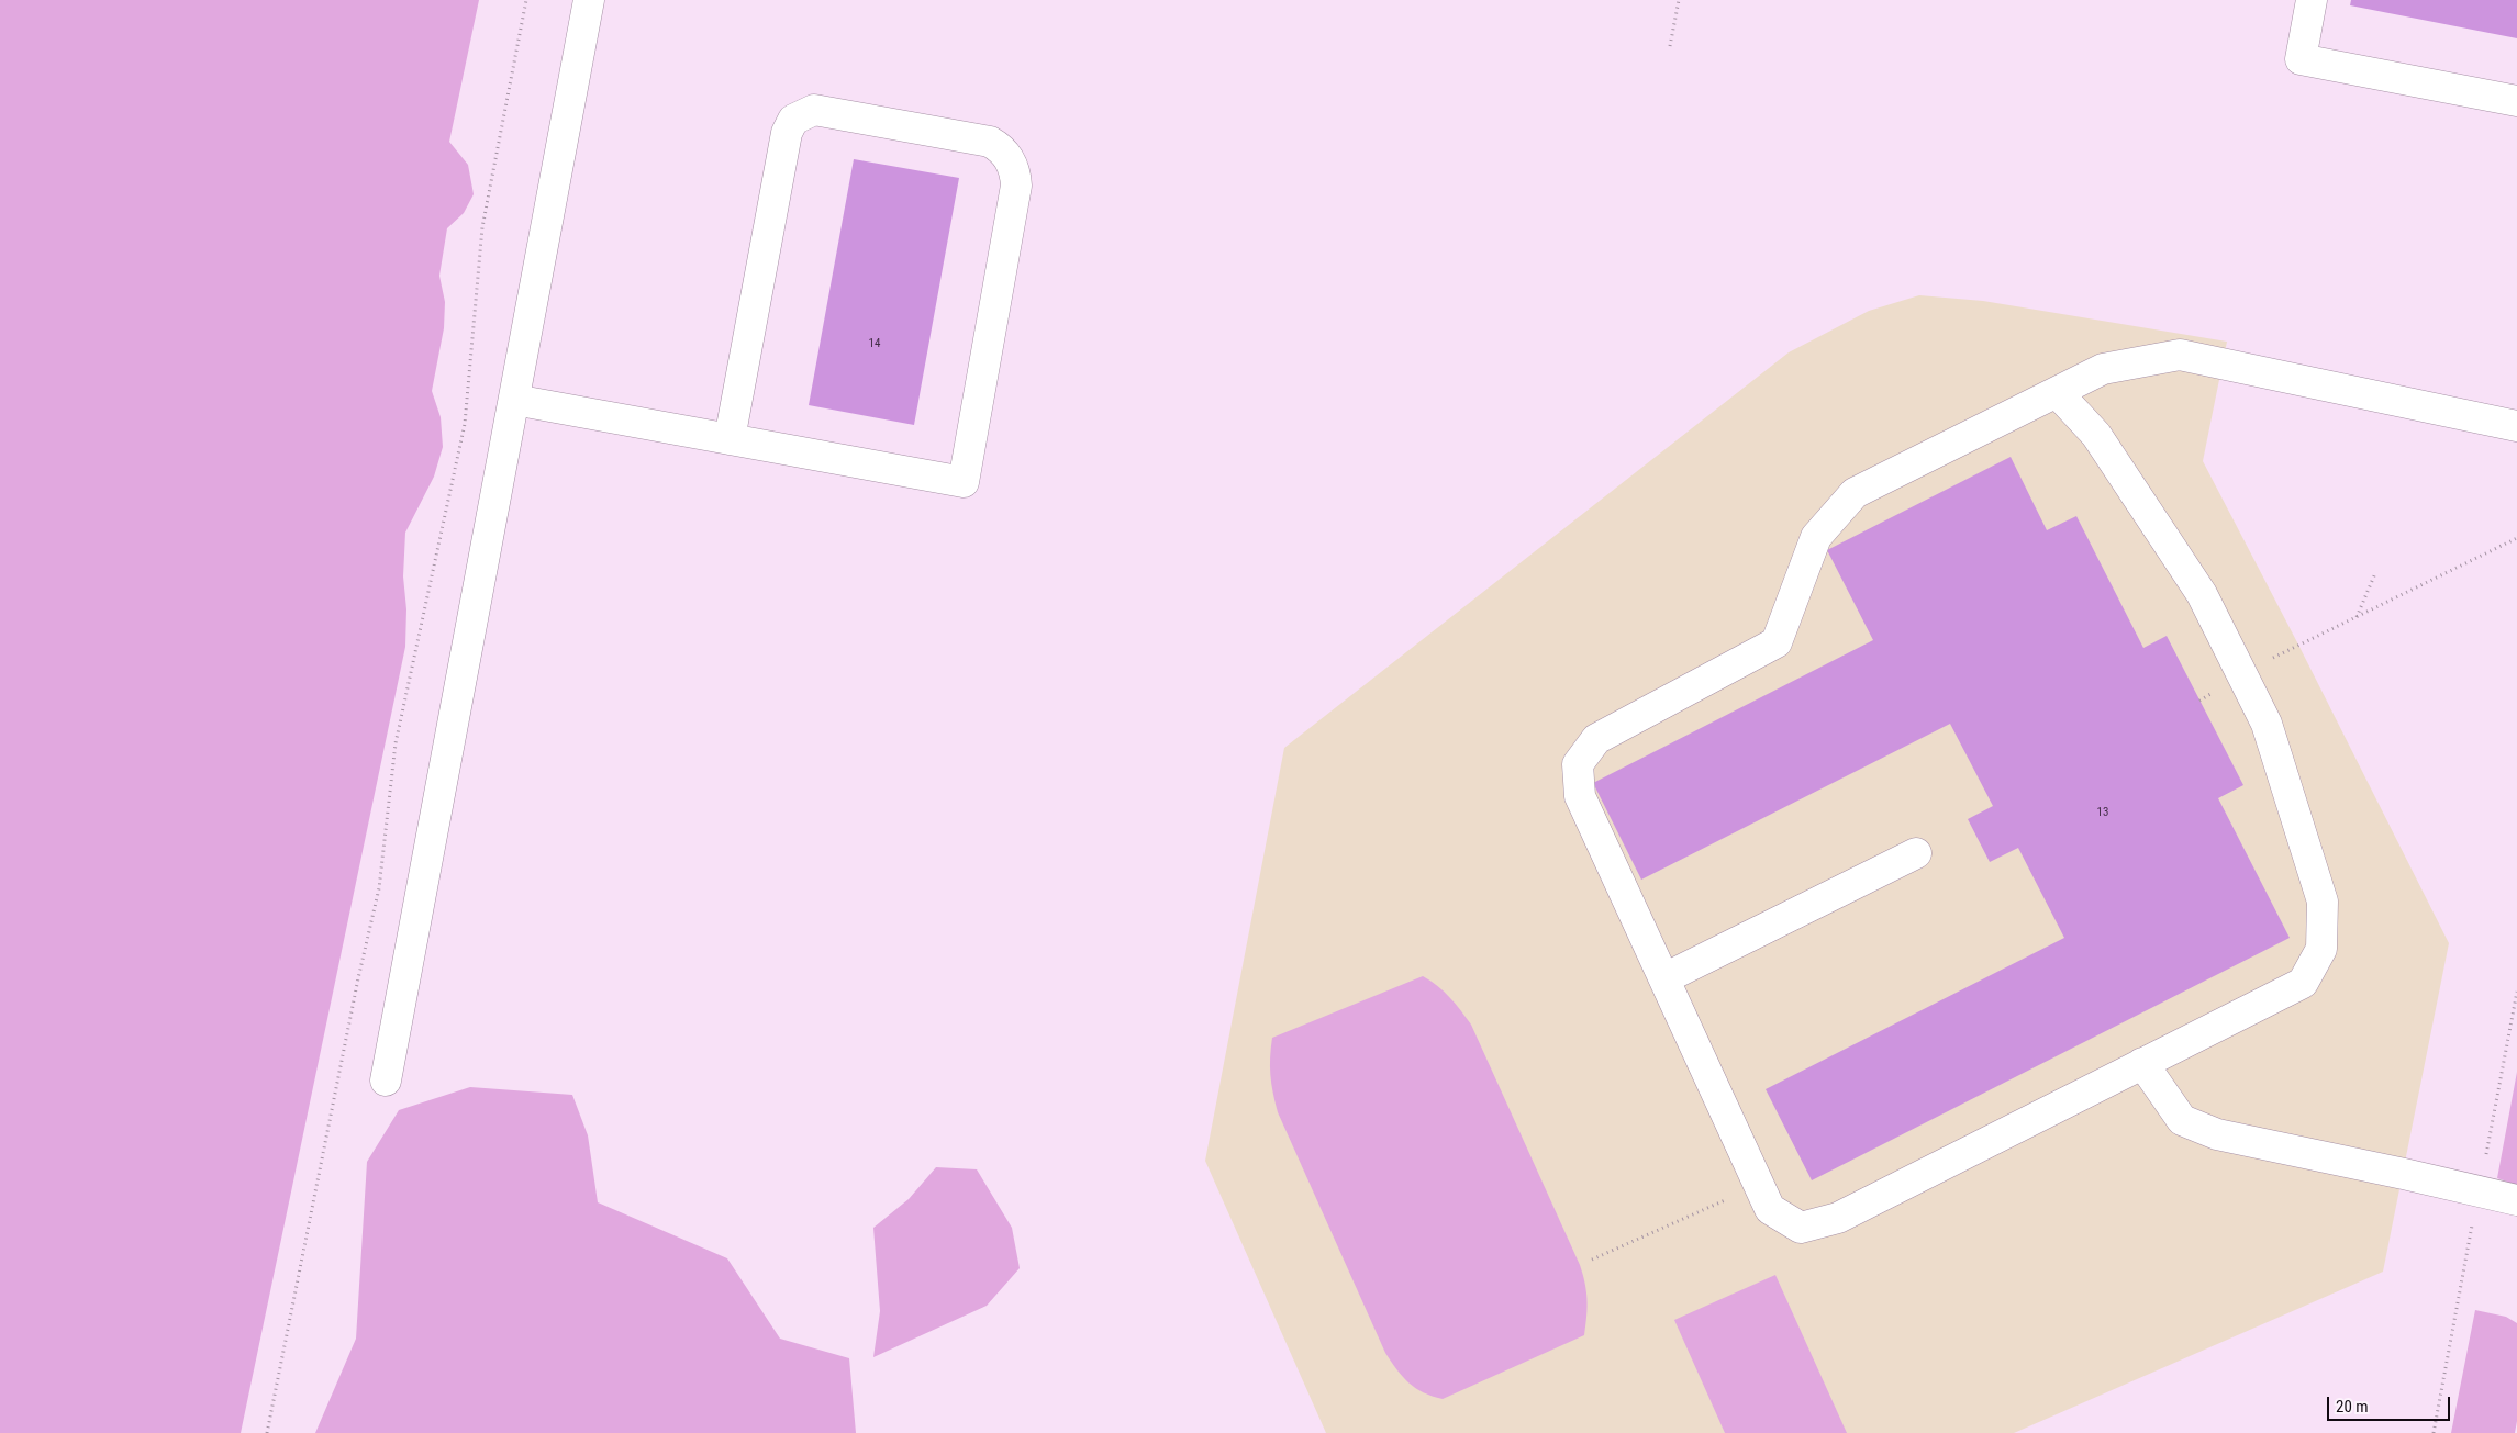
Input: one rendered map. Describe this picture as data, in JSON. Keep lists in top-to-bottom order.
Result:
{
  "house_numbers": ["14", "13"],
  "scale_bar": "20 m"
}
